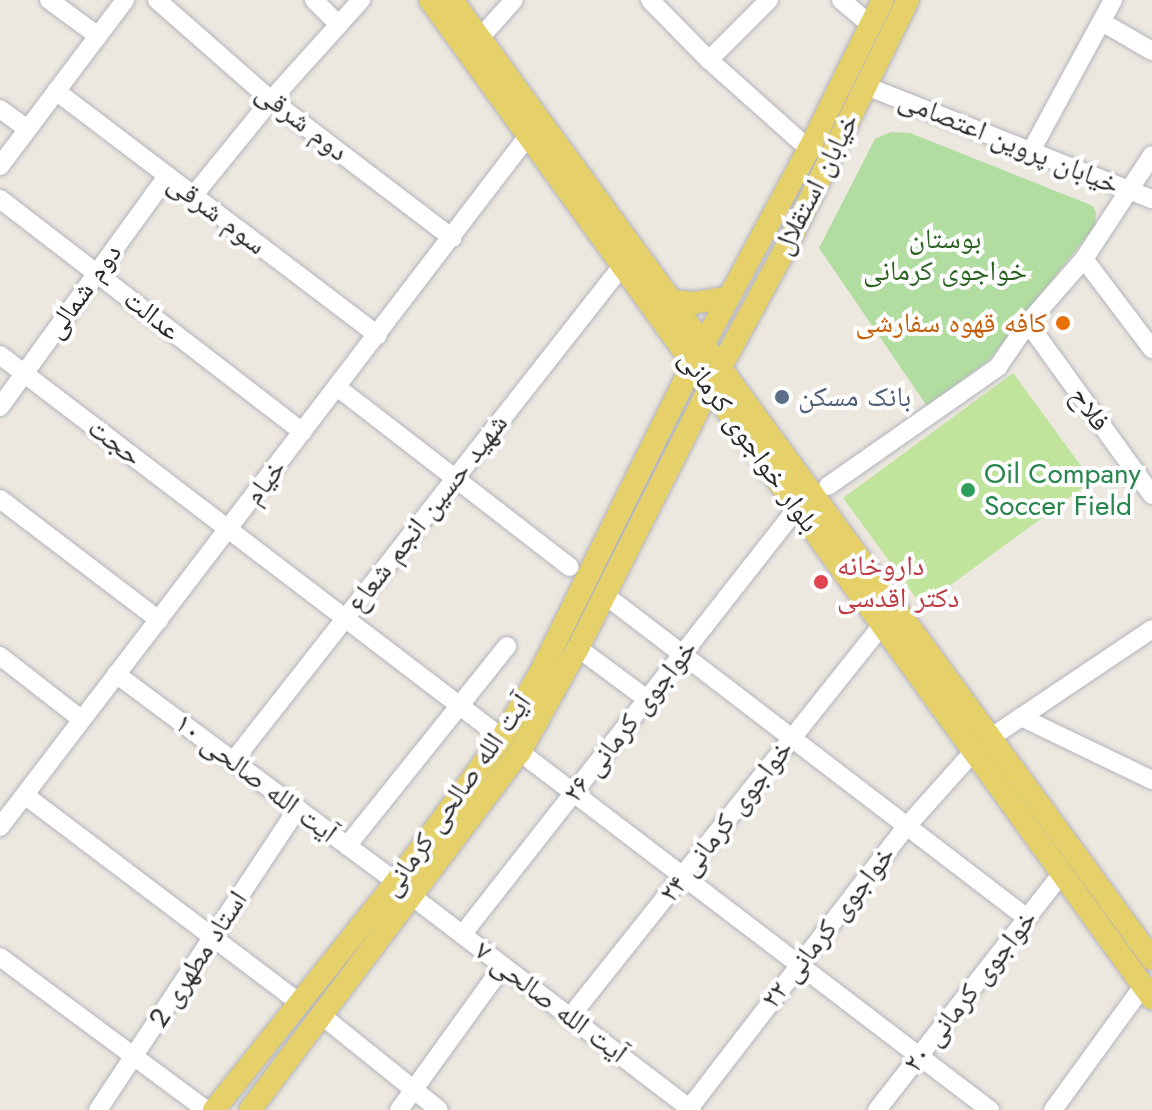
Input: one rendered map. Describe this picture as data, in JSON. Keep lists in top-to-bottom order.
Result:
{
  "streets": {
    "main road": ["خیابان استقلال", "بلوار خواجوی کرمانی", "آیت الله صالحی کرمانی"],
    "street": [
      "دوم شرقی",
      "خیابان پروین اعتصامی",
      "سوم شرقی",
      "دوم شمالی",
      "عدالت",
      "فلاح",
      "حجت",
      "خیام",
      "شهید حسین انجم شعاع",
      "خواجوی کرمانی ۲۶",
      "آیت الله صالحی ۱۰",
      "خواجوی کرمانی ۲۴",
      "خواجوی کرمانی ۲۲",
      "استاد مطهری 2",
      "خواجوی کرمانی ۲۰",
      "آیت الله صالحی ۷"
    ]
  },
  "crossings": [
    ["دوم شرقی", "خیام"],
    ["خیابان پروین اعتصامی", "خیابان استقلال"],
    ["خیابان استقلال", "بلوار خواجوی کرمانی"],
    ["خیابان استقلال", "آیت الله صالحی کرمانی"],
    ["سوم شرقی", "دوم شمالی"],
    ["سوم شرقی", "خیام"],
    ["دوم شمالی", "عدالت"],
    ["دوم شمالی", "حجت"],
    ["عدالت", "خیام"],
    ["بلوار خواجوی کرمانی", "خیام"],
    ["بلوار خواجوی کرمانی", "شهید حسین انجم شعاع"],
    ["بلوار خواجوی کرمانی", "خواجوی کرمانی ۲۶"],
    ["بلوار خواجوی کرمانی", "آیت الله صالحی کرمانی"],
    ["بلوار خواجوی کرمانی", "خواجوی کرمانی ۲۴"],
    ["بلوار خواجوی کرمانی", "خواجوی کرمانی ۲۲"],
    ["بلوار خواجوی کرمانی", "خواجوی کرمانی ۲۰"],
    ["حجت", "خیام"],
    ["حجت", "شهید حسین انجم شعاع"],
    ["حجت", "خواجوی کرمانی ۲۶"],
    ["حجت", "آیت الله صالحی کرمانی"],
    ["حجت", "خواجوی کرمانی ۲۴"],
    ["حجت", "خواجوی کرمانی ۲۲"],
    ["حجت", "خواجوی کرمانی ۲۰"],
    ["خیام", "آیت الله صالحی ۱۰"],
    ["شهید حسین انجم شعاع", "آیت الله صالحی ۱۰"],
    ["خواجوی کرمانی ۲۶", "آیت الله صالحی ۷"],
    ["آیت الله صالحی ۱۰", "آیت الله صالحی کرمانی"],
    ["آیت الله صالحی ۱۰", "استاد مطهری 2"],
    ["آیت الله صالحی ۱۰", "آیت الله صالحی ۷"],
    ["آیت الله صالحی کرمانی", "آیت الله صالحی ۷"],
    ["خواجوی کرمانی ۲۴", "آیت الله صالحی ۷"],
    ["خواجوی کرمانی ۲۲", "آیت الله صالحی ۷"]
  ],
  "parks": ["بوستان خواجوی کرمانی"],
  "places": [
    "کافه قهوه سفارشی",
    "بانک مسکن",
    "Oil Company Soccer Field",
    "داروخانه دکتر اقدسی"
  ]
}
